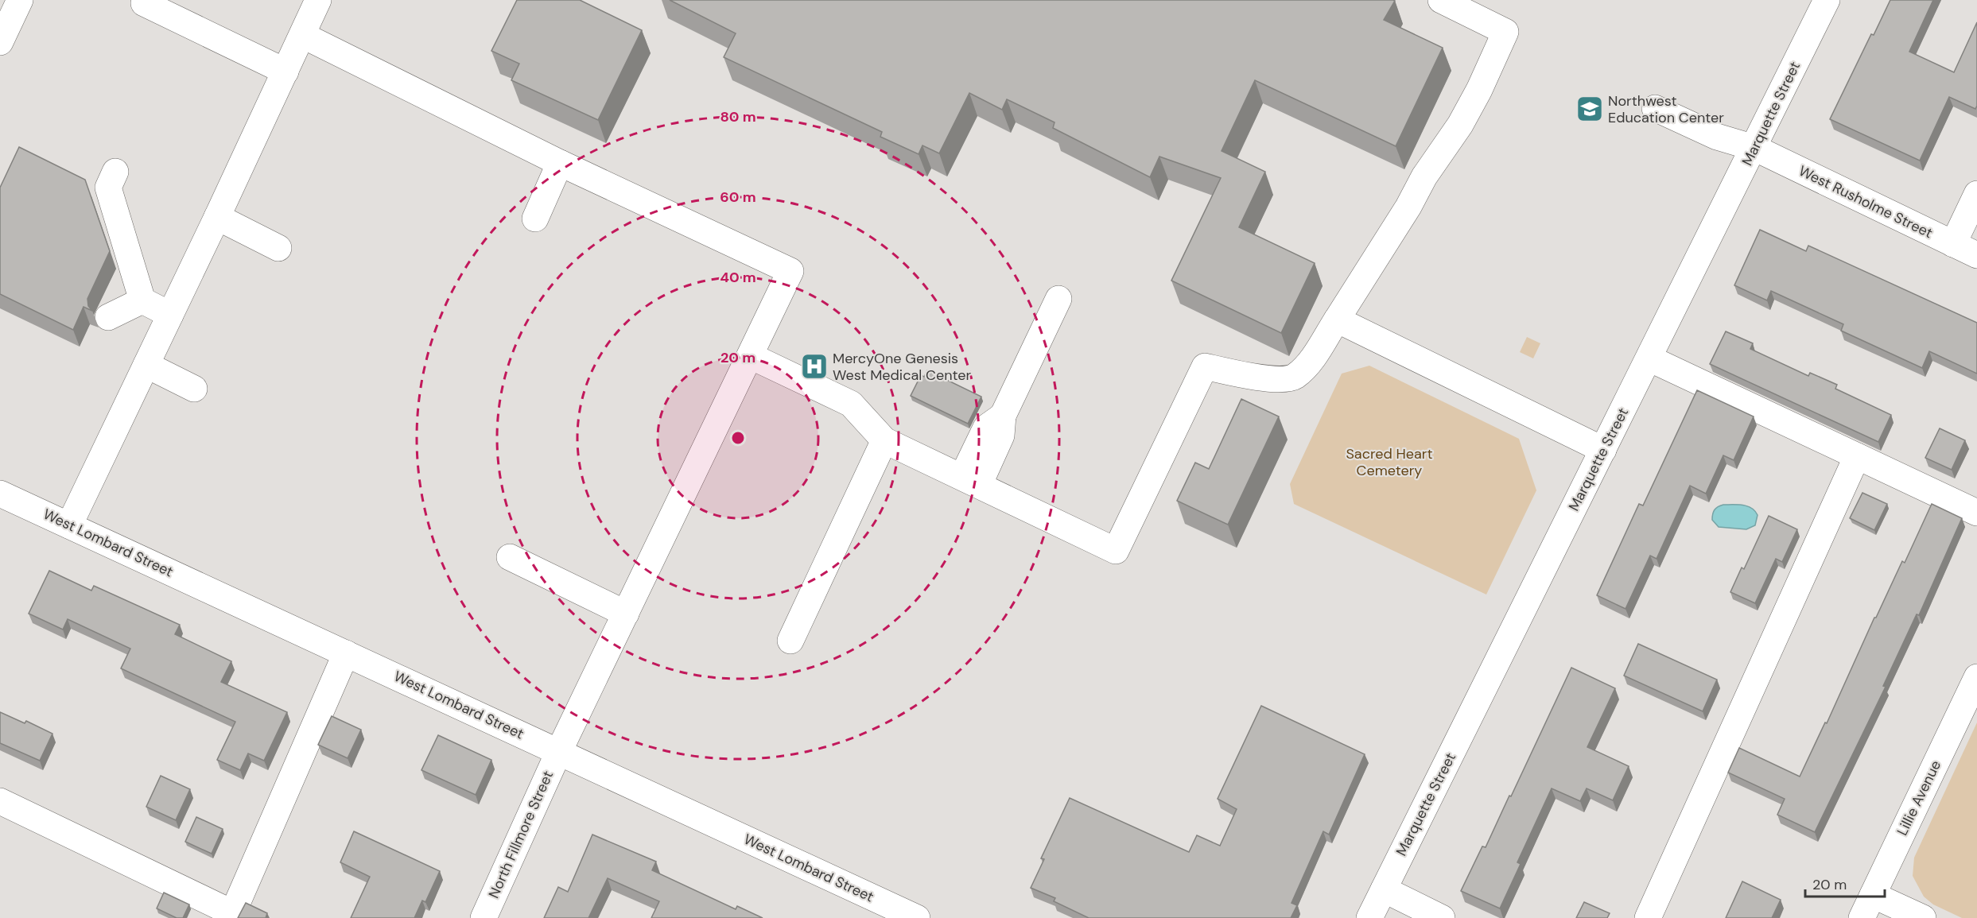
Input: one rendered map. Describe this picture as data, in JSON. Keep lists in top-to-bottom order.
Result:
{
  "streets": {
    "street": [
      "Marquette Street",
      "West Rusholme Street",
      "West Lombard Street",
      "Lillie Avenue",
      "North Fillmore Street"
    ]
  },
  "crossings": [
    ["Marquette Street", "West Rusholme Street"],
    ["West Lombard Street", "North Fillmore Street"]
  ],
  "parks": ["Sacred Heart Cemetery"],
  "places": {
    "school or university": ["Northwest Education Center"],
    "hospital": ["MercyOne Genesis West Medical Center"]
  },
  "scale_bar": "20 m",
  "rings": [
    "80 m",
    "60 m",
    "40 m",
    "20 m"
  ]
}
